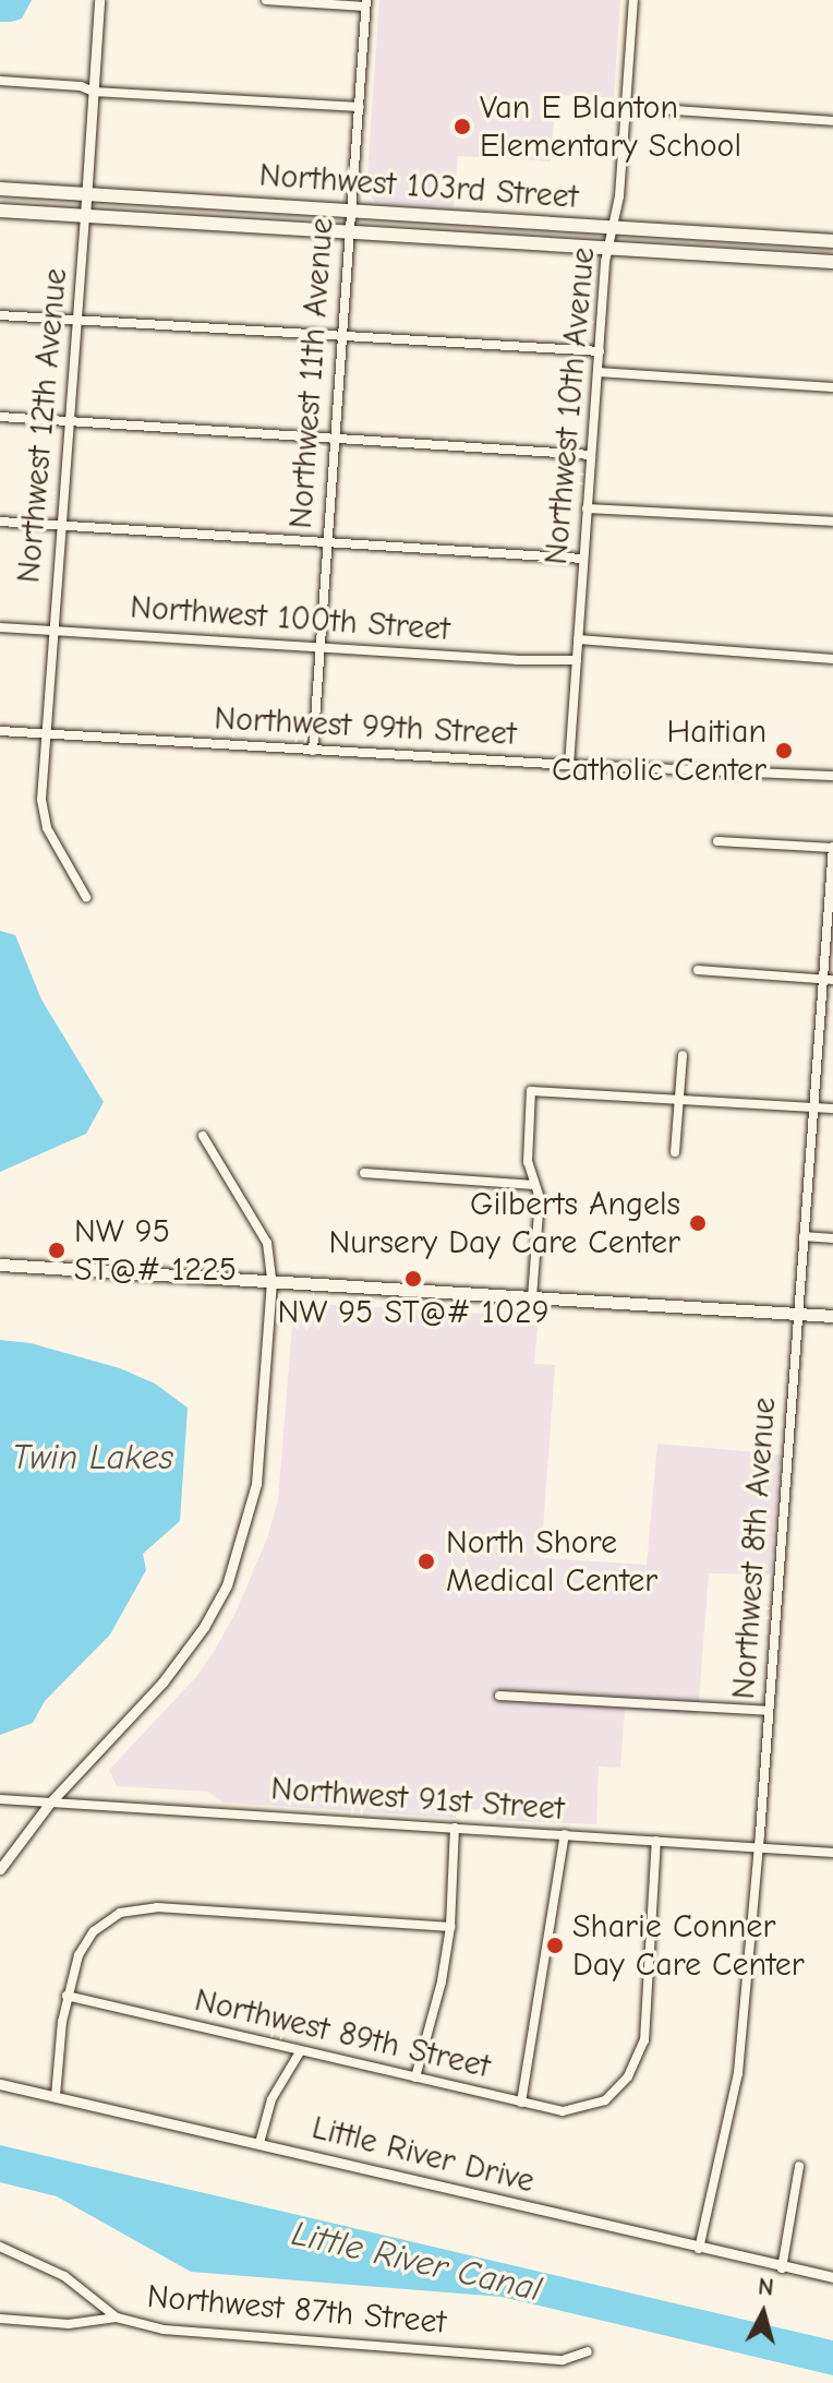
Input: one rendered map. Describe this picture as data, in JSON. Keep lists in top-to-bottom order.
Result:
{
  "streets": {
    "main road": ["Northwest 103rd Street"],
    "street": [
      "Northwest 11th Avenue",
      "Northwest 10th Avenue",
      "Northwest 12th Avenue",
      "Northwest 100th Street",
      "Northwest 99th Street",
      "Northwest 8th Avenue",
      "Northwest 91st Street",
      "Northwest 89th Street",
      "Little River Drive",
      "Northwest 87th Street"
    ]
  },
  "crossings": [
    ["Northwest 103rd Street", "Northwest 11th Avenue"],
    ["Northwest 103rd Street", "Northwest 10th Avenue"],
    ["Northwest 103rd Street", "Northwest 12th Avenue"],
    ["Northwest 11th Avenue", "Northwest 100th Street"],
    ["Northwest 11th Avenue", "Northwest 99th Street"],
    ["Northwest 10th Avenue", "Northwest 100th Street"],
    ["Northwest 10th Avenue", "Northwest 99th Street"],
    ["Northwest 12th Avenue", "Northwest 100th Street"],
    ["Northwest 12th Avenue", "Northwest 99th Street"],
    ["Northwest 8th Avenue", "Northwest 91st Street"],
    ["Northwest 8th Avenue", "Little River Drive"],
    ["Northwest 91st Street", "Northwest 89th Street"]
  ],
  "water": ["Twin Lakes", "Little River Canal"],
  "places": [
    "Van E Blanton Elementary School",
    "Haitian Catholic Center",
    "Gilberts Angels Nursery Day Care Center",
    "NW 95 ST@# 1225",
    "NW 95 ST@# 1029",
    "North Shore Medical Center",
    "Sharie Conner Day Care Center"
  ],
  "north": "top"
}
